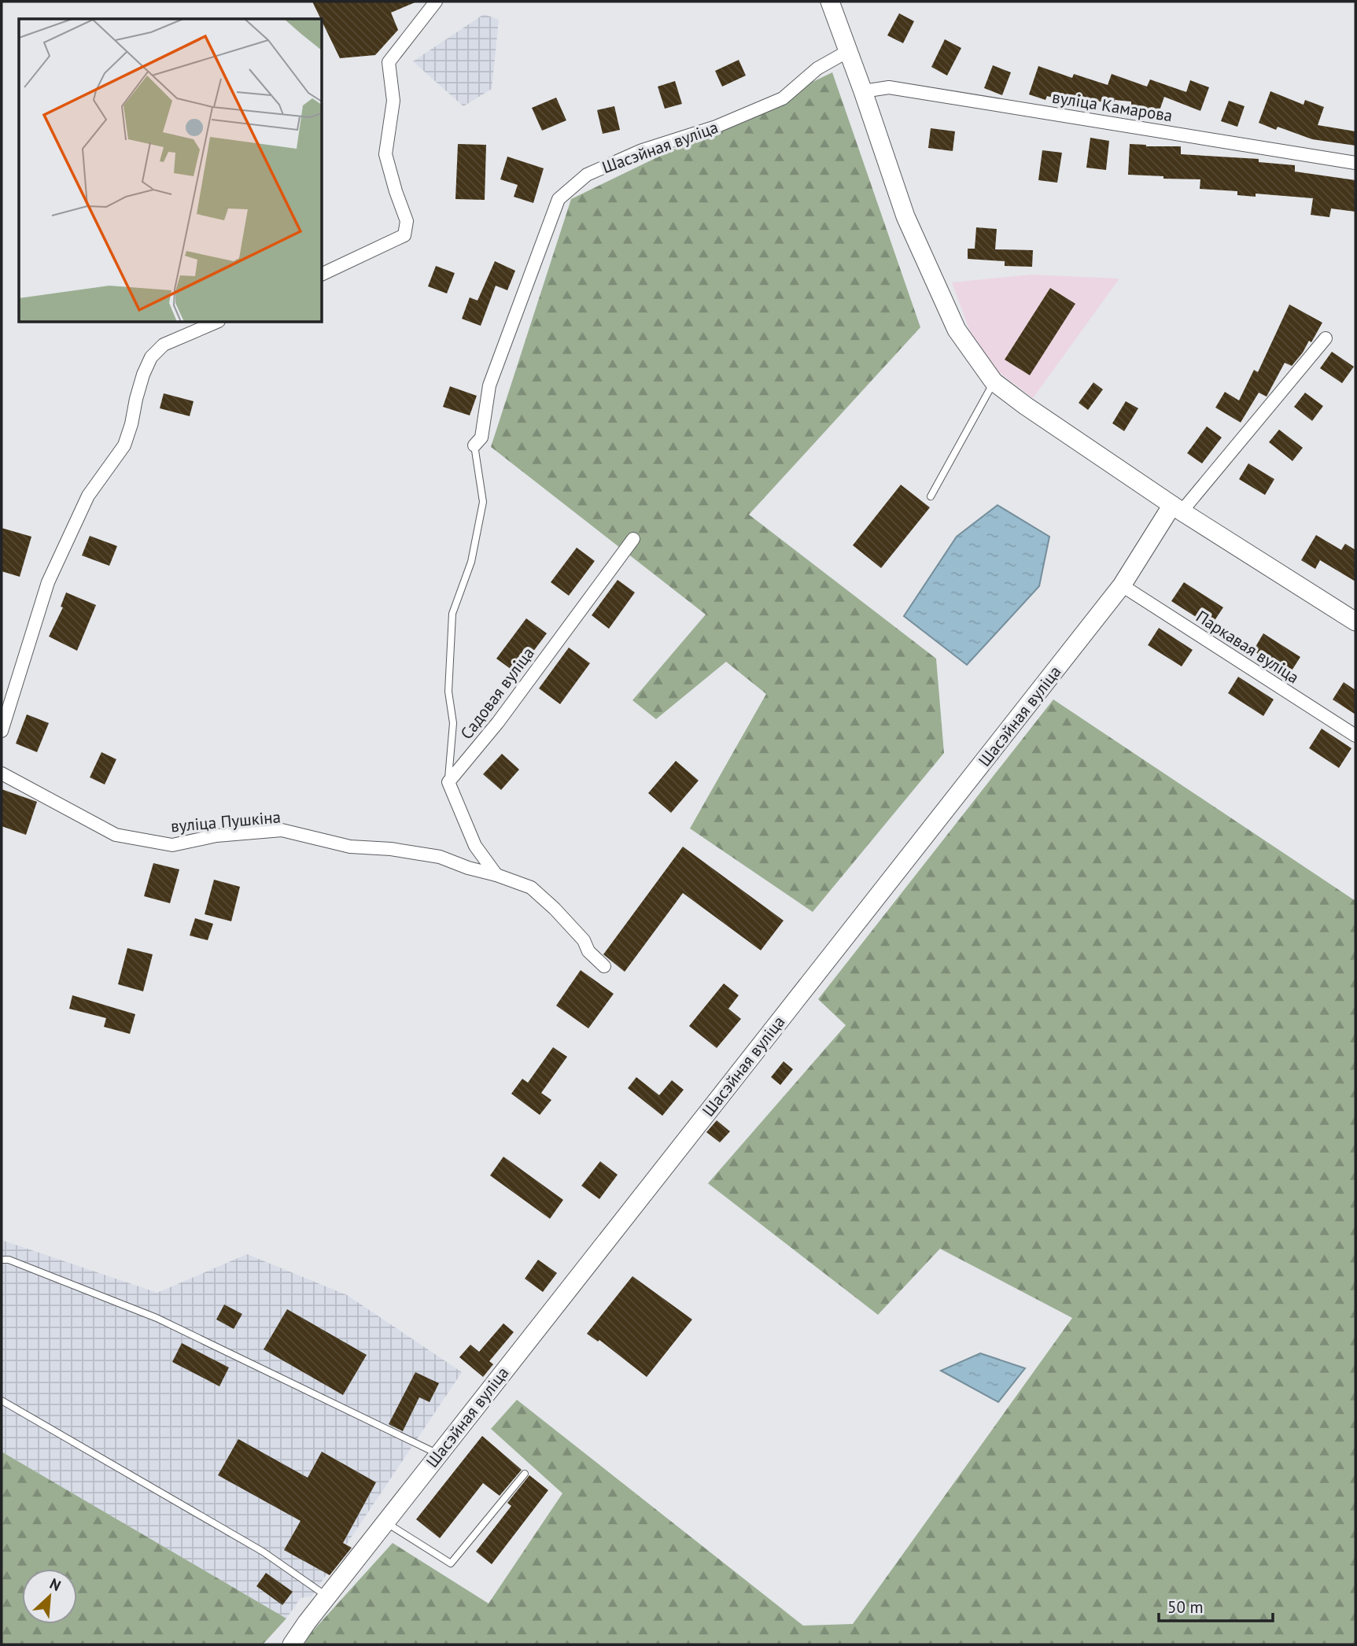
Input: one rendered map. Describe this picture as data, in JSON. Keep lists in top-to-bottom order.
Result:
{
  "streets": {
    "main road": ["Шасэйная вуліца"],
    "street": [
      "вуліца Камарова",
      "Паркавая вуліца",
      "Садовая вуліца",
      "вуліца Пушкіна"
    ]
  },
  "crossings": [
    ["Шасэйная вуліца", "Паркавая вуліца"]
  ],
  "scale_bar": "50 m",
  "north": "top right"
}
